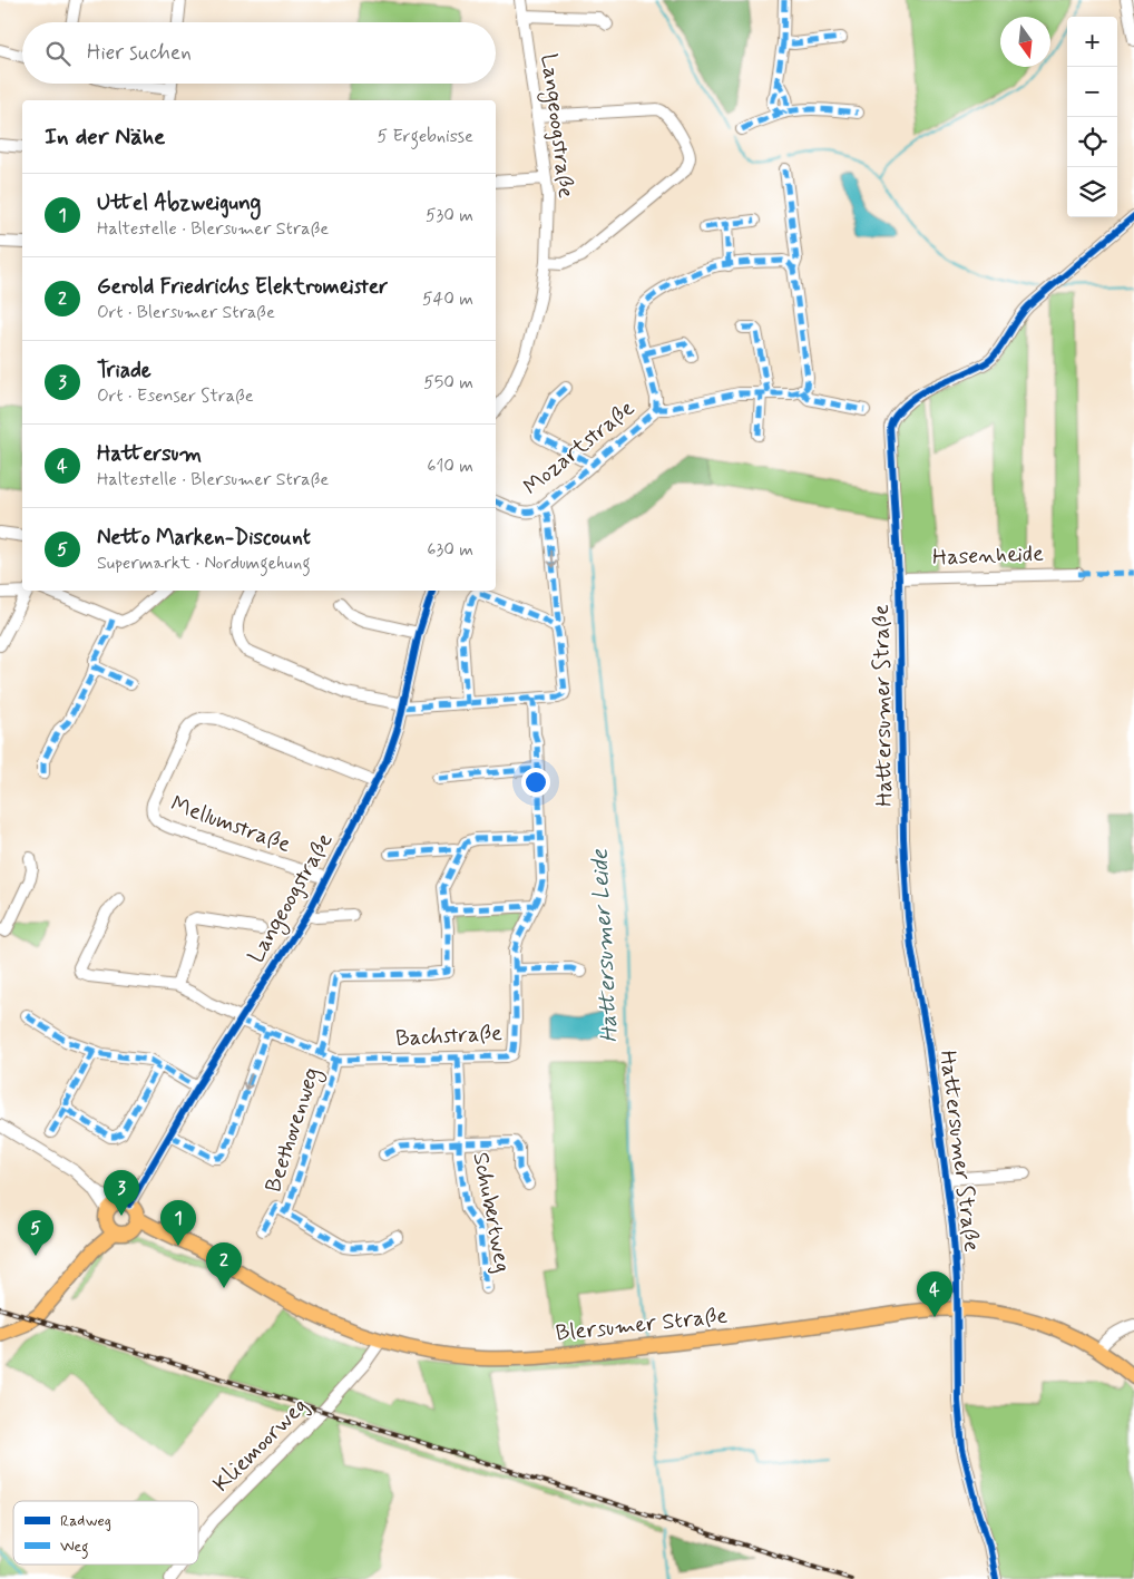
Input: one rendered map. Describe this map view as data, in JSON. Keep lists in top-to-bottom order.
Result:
{
  "streets": {
    "main road": ["Blersumer Straße"],
    "street": [
      "Langeoogstraße",
      "Mozartstraße",
      "Hasenheide",
      "Hattersumer Straße",
      "Mellumstraße",
      "Bachstraße",
      "Beethovenweg",
      "Schubertweg",
      "Kliemoorweg"
    ]
  },
  "crossings": [
    ["Langeoogstraße", "Mellumstraße"],
    ["Langeoogstraße", "Bachstraße"],
    ["Hasenheide", "Hattersumer Straße"],
    ["Hattersumer Straße", "Blersumer Straße"],
    ["Bachstraße", "Beethovenweg"],
    ["Bachstraße", "Schubertweg"],
    ["Blersumer Straße", "Kliemoorweg"]
  ],
  "water": ["Hattersumer Leide"],
  "legend": ["Radweg", "Weg"],
  "north": "bottom",
  "page": {
    "map_buttons": ["+", "−"],
    "search": "Hier suchen",
    "heading": ["In der Nähe", "5 Ergebnisse"],
    "list": [
      {
        "mark": "1",
        "name": "Uttel Abzweigung",
        "note": "Haltestelle · Blersumer Straße",
        "value": "530 m"
      },
      {
        "mark": "2",
        "name": "Gerold Friedrichs Elektromeister",
        "note": "Ort · Blersumer Straße",
        "value": "540 m"
      },
      {
        "mark": "3",
        "name": "Triade",
        "note": "Ort · Esenser Straße",
        "value": "550 m"
      },
      {
        "mark": "4",
        "name": "Hattersum",
        "note": "Haltestelle · Blersumer Straße",
        "value": "610 m"
      },
      {
        "mark": "5",
        "name": "Netto Marken-Discount",
        "note": "Supermarkt · Nordumgehung",
        "value": "630 m"
      }
    ],
    "pins": [
      "3",
      "1",
      "5",
      "2",
      "4"
    ]
  }
}
